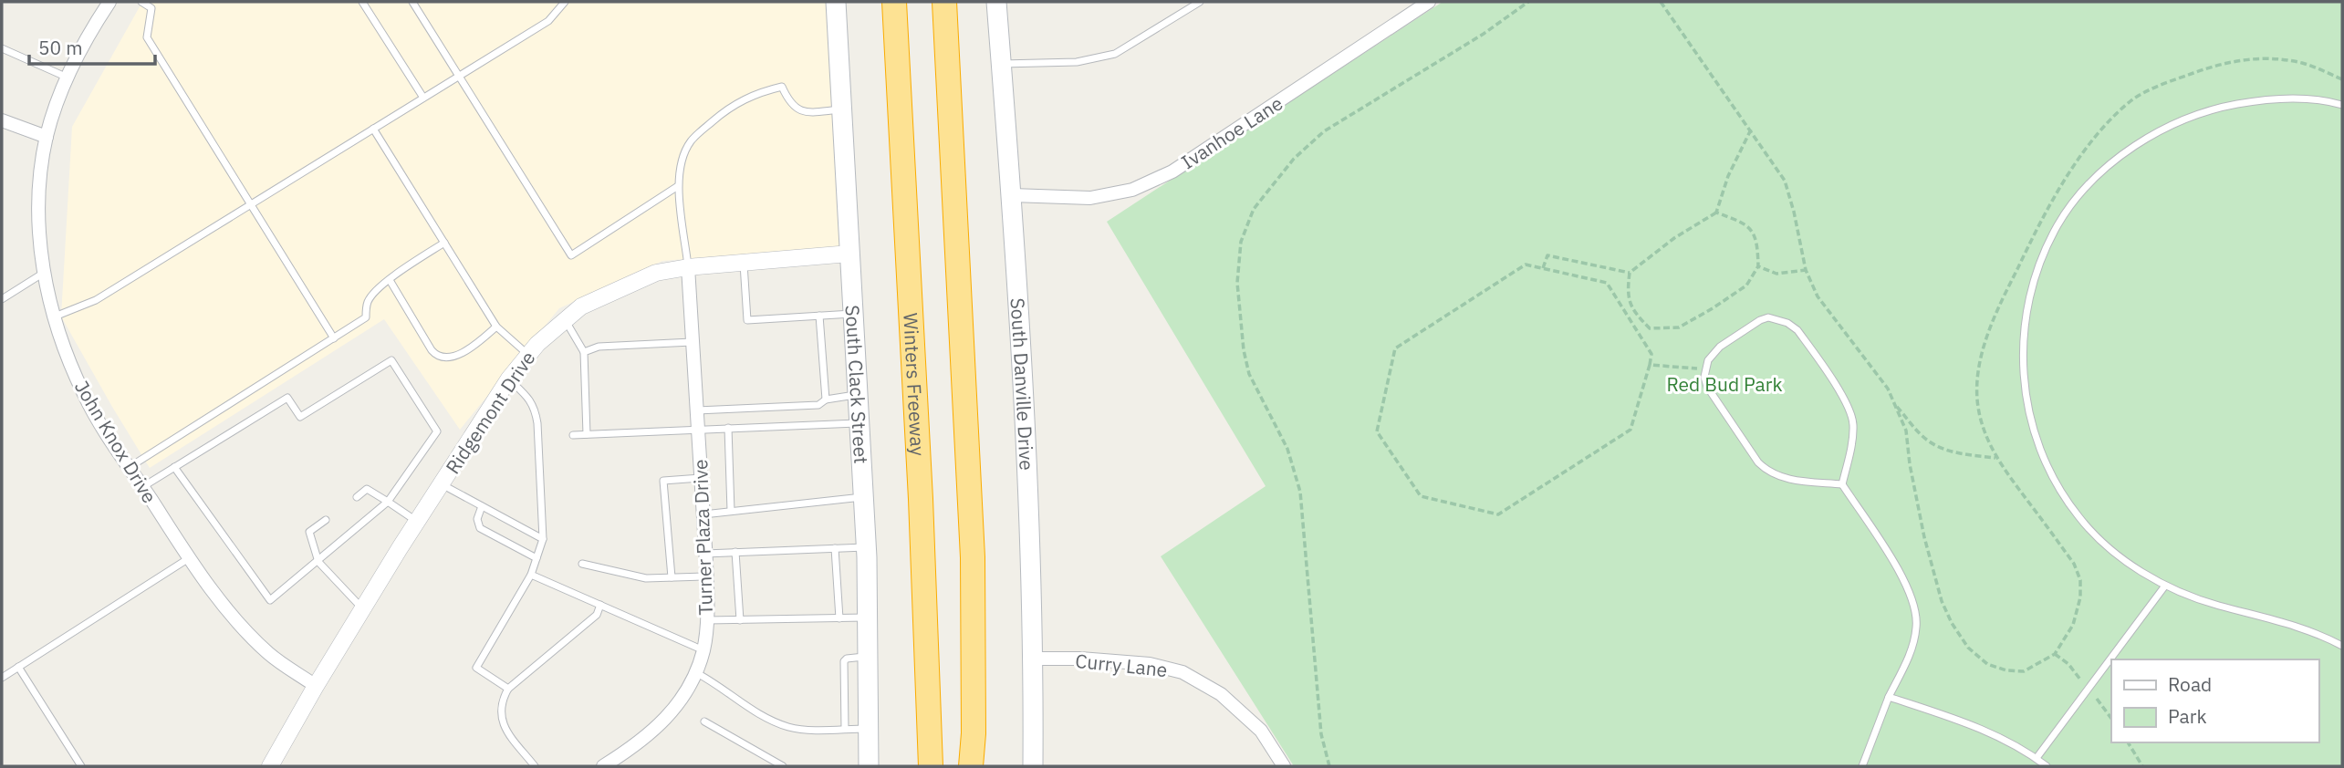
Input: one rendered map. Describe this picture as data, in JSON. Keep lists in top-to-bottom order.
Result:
{
  "streets": {
    "highway": ["Winters Freeway"],
    "main road": ["South Clack Street", "South Danville Drive"],
    "street": [
      "Ivanhoe Lane",
      "Ridgemont Drive",
      "John Knox Drive",
      "Turner Plaza Drive",
      "Curry Lane"
    ]
  },
  "crossings": [
    ["Ivanhoe Lane", "South Danville Drive"],
    ["South Clack Street", "Ridgemont Drive"],
    ["South Danville Drive", "Curry Lane"],
    ["Ridgemont Drive", "John Knox Drive"],
    ["Ridgemont Drive", "Turner Plaza Drive"]
  ],
  "parks": ["Red Bud Park"],
  "legend": ["Road", "Park"],
  "scale_bar": "50 m"
}
